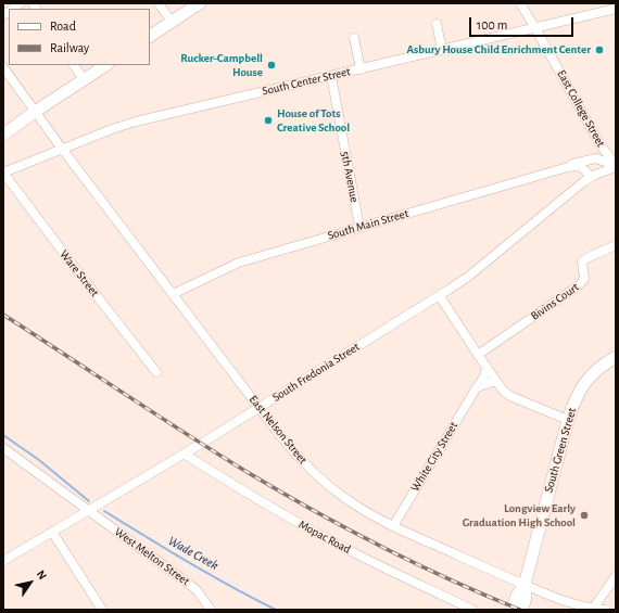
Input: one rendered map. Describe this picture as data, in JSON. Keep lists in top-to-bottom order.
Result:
{
  "streets": {
    "street": [
      "South Center Street",
      "East College Street",
      "5th Avenue",
      "South Main Street",
      "Ware Street",
      "Bivins Court",
      "South Fredonia Street",
      "East Nelson Street",
      "South Green Street",
      "White City Street",
      "Mopac Road",
      "West Melton Street"
    ]
  },
  "crossings": [
    ["South Center Street", "East College Street"],
    ["South Center Street", "5th Avenue"],
    ["South Center Street", "Ware Street"],
    ["South Center Street", "East Nelson Street"],
    ["East College Street", "South Main Street"],
    ["East College Street", "South Fredonia Street"],
    ["5th Avenue", "South Main Street"],
    ["South Main Street", "South Fredonia Street"],
    ["South Main Street", "East Nelson Street"],
    ["South Fredonia Street", "East Nelson Street"],
    ["South Fredonia Street", "Mopac Road"],
    ["South Fredonia Street", "West Melton Street"],
    ["East Nelson Street", "South Green Street"],
    ["East Nelson Street", "White City Street"]
  ],
  "water": ["Wade Creek"],
  "places": [
    "Asbury House Child Enrichment Center",
    "Rucker-Campbell House",
    "House of Tots Creative School",
    "Longview Early Graduation High School"
  ],
  "legend": ["Road", "Railway"],
  "scale_bar": "100 m",
  "north": "top right"
}
